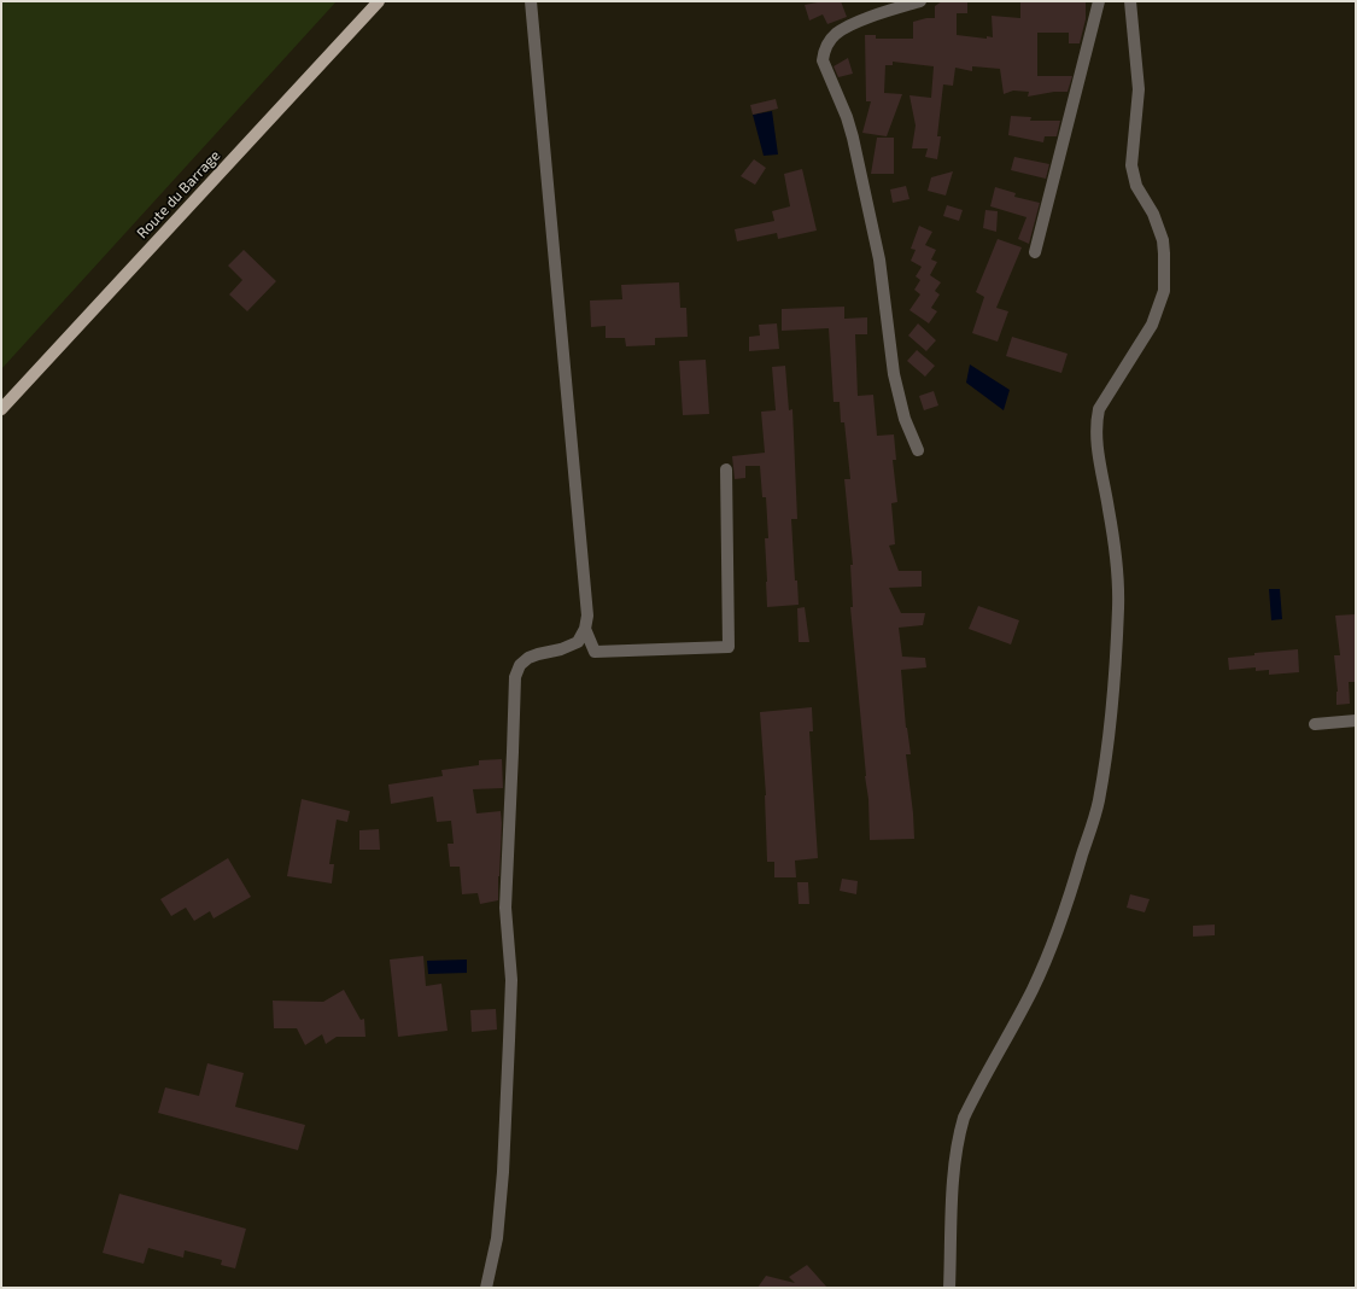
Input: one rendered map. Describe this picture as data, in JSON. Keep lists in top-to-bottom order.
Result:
{
  "streets": {
    "main road": ["Route du Barrage"]
  }
}
